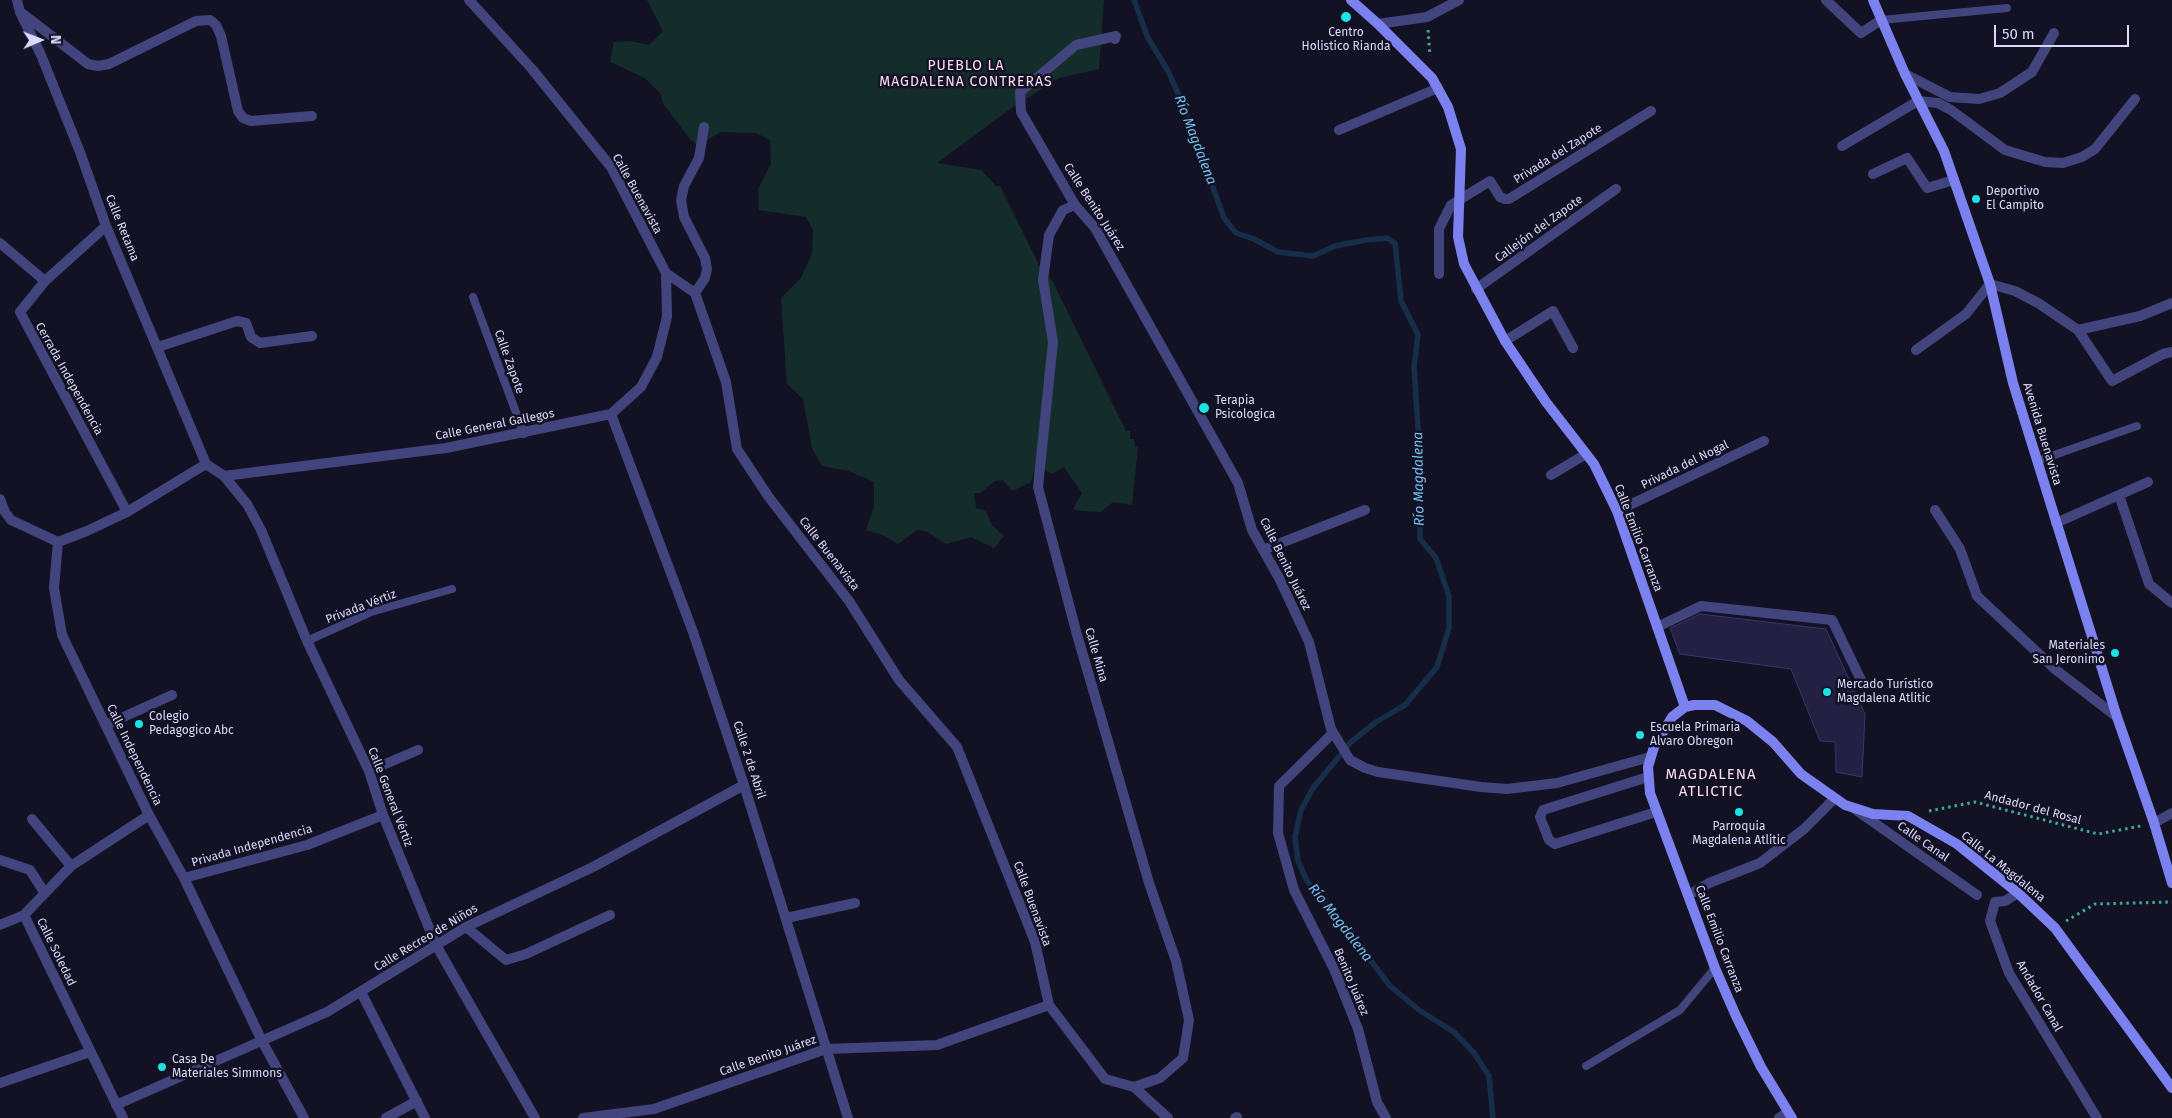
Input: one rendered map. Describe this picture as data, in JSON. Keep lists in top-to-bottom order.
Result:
{
  "streets": {
    "street": [
      "Privada del Zapote",
      "Calle Buenavista",
      "Calle Benito Juárez",
      "Calle Retama",
      "Callejón del Zapote",
      "Cerrada Independencia",
      "Calle General Gallegos",
      "Avenida Buenavista",
      "Privada del Nogal",
      "Calle Emilio Carranza",
      "Calle Mina",
      "Calle Independencia",
      "Calle 2 de Abril",
      "Calle General Vértiz",
      "Calle Canal",
      "Privada Independencia",
      "Calle La Magdalena",
      "Calle Recreo de Niños",
      "Calle Soledad",
      "Benito Juárez",
      "Andador Canal"
    ],
    "lane": ["Calle Zapote", "Privada Vértiz"],
    "path": ["Andador del Rosal"]
  },
  "crossings": [
    ["Privada del Zapote", "Calle Emilio Carranza"],
    ["Calle Buenavista", "Calle Benito Juárez"],
    ["Calle Buenavista", "Calle General Gallegos"],
    ["Calle Buenavista", "Calle Mina"],
    ["Calle Benito Juárez", "Calle Emilio Carranza"],
    ["Calle Benito Juárez", "Calle Mina"],
    ["Calle Benito Juárez", "Calle 2 de Abril"],
    ["Calle Benito Juárez", "Benito Juárez"],
    ["Calle Retama", "Cerrada Independencia"],
    ["Calle Retama", "Calle General Vértiz"],
    ["Callejón del Zapote", "Calle Emilio Carranza"],
    ["Calle Zapote", "Calle General Gallegos"],
    ["Calle General Gallegos", "Calle 2 de Abril"],
    ["Calle General Gallegos", "Calle General Vértiz"],
    ["Avenida Buenavista", "Andador del Rosal"],
    ["Privada del Nogal", "Calle Emilio Carranza"],
    ["Calle Emilio Carranza", "Calle La Magdalena"],
    ["Privada Vértiz", "Calle General Vértiz"],
    ["Calle Independencia", "Privada Independencia"],
    ["Calle Independencia", "Calle Recreo de Niños"],
    ["Calle Independencia", "Calle Soledad"],
    ["Calle 2 de Abril", "Calle Recreo de Niños"],
    ["Calle General Vértiz", "Privada Independencia"],
    ["Calle General Vértiz", "Calle Recreo de Niños"],
    ["Andador del Rosal", "Calle La Magdalena"],
    ["Calle Canal", "Calle La Magdalena"],
    ["Calle La Magdalena", "Andador Canal"],
    ["Calle Recreo de Niños", "Calle Soledad"]
  ],
  "districts": ["PUEBLO LA MAGDALENA CONTRERAS", "MAGDALENA ATLICTIC"],
  "water": ["Río Magdalena"],
  "places": [
    "Centro Holistico Rianda",
    "Deportivo El Campito",
    "Terapia Psicologica",
    "Materiales San Jeronimo",
    "Mercado Turístico Magdalena Atlitic",
    "Colegio Pedagogico Abc",
    "Escuela Primaria Alvaro Obregon",
    "Parroquia Magdalena Atlitic",
    "Casa De Materiales Simmons"
  ],
  "scale_bar": "50 m",
  "north": "right"
}
